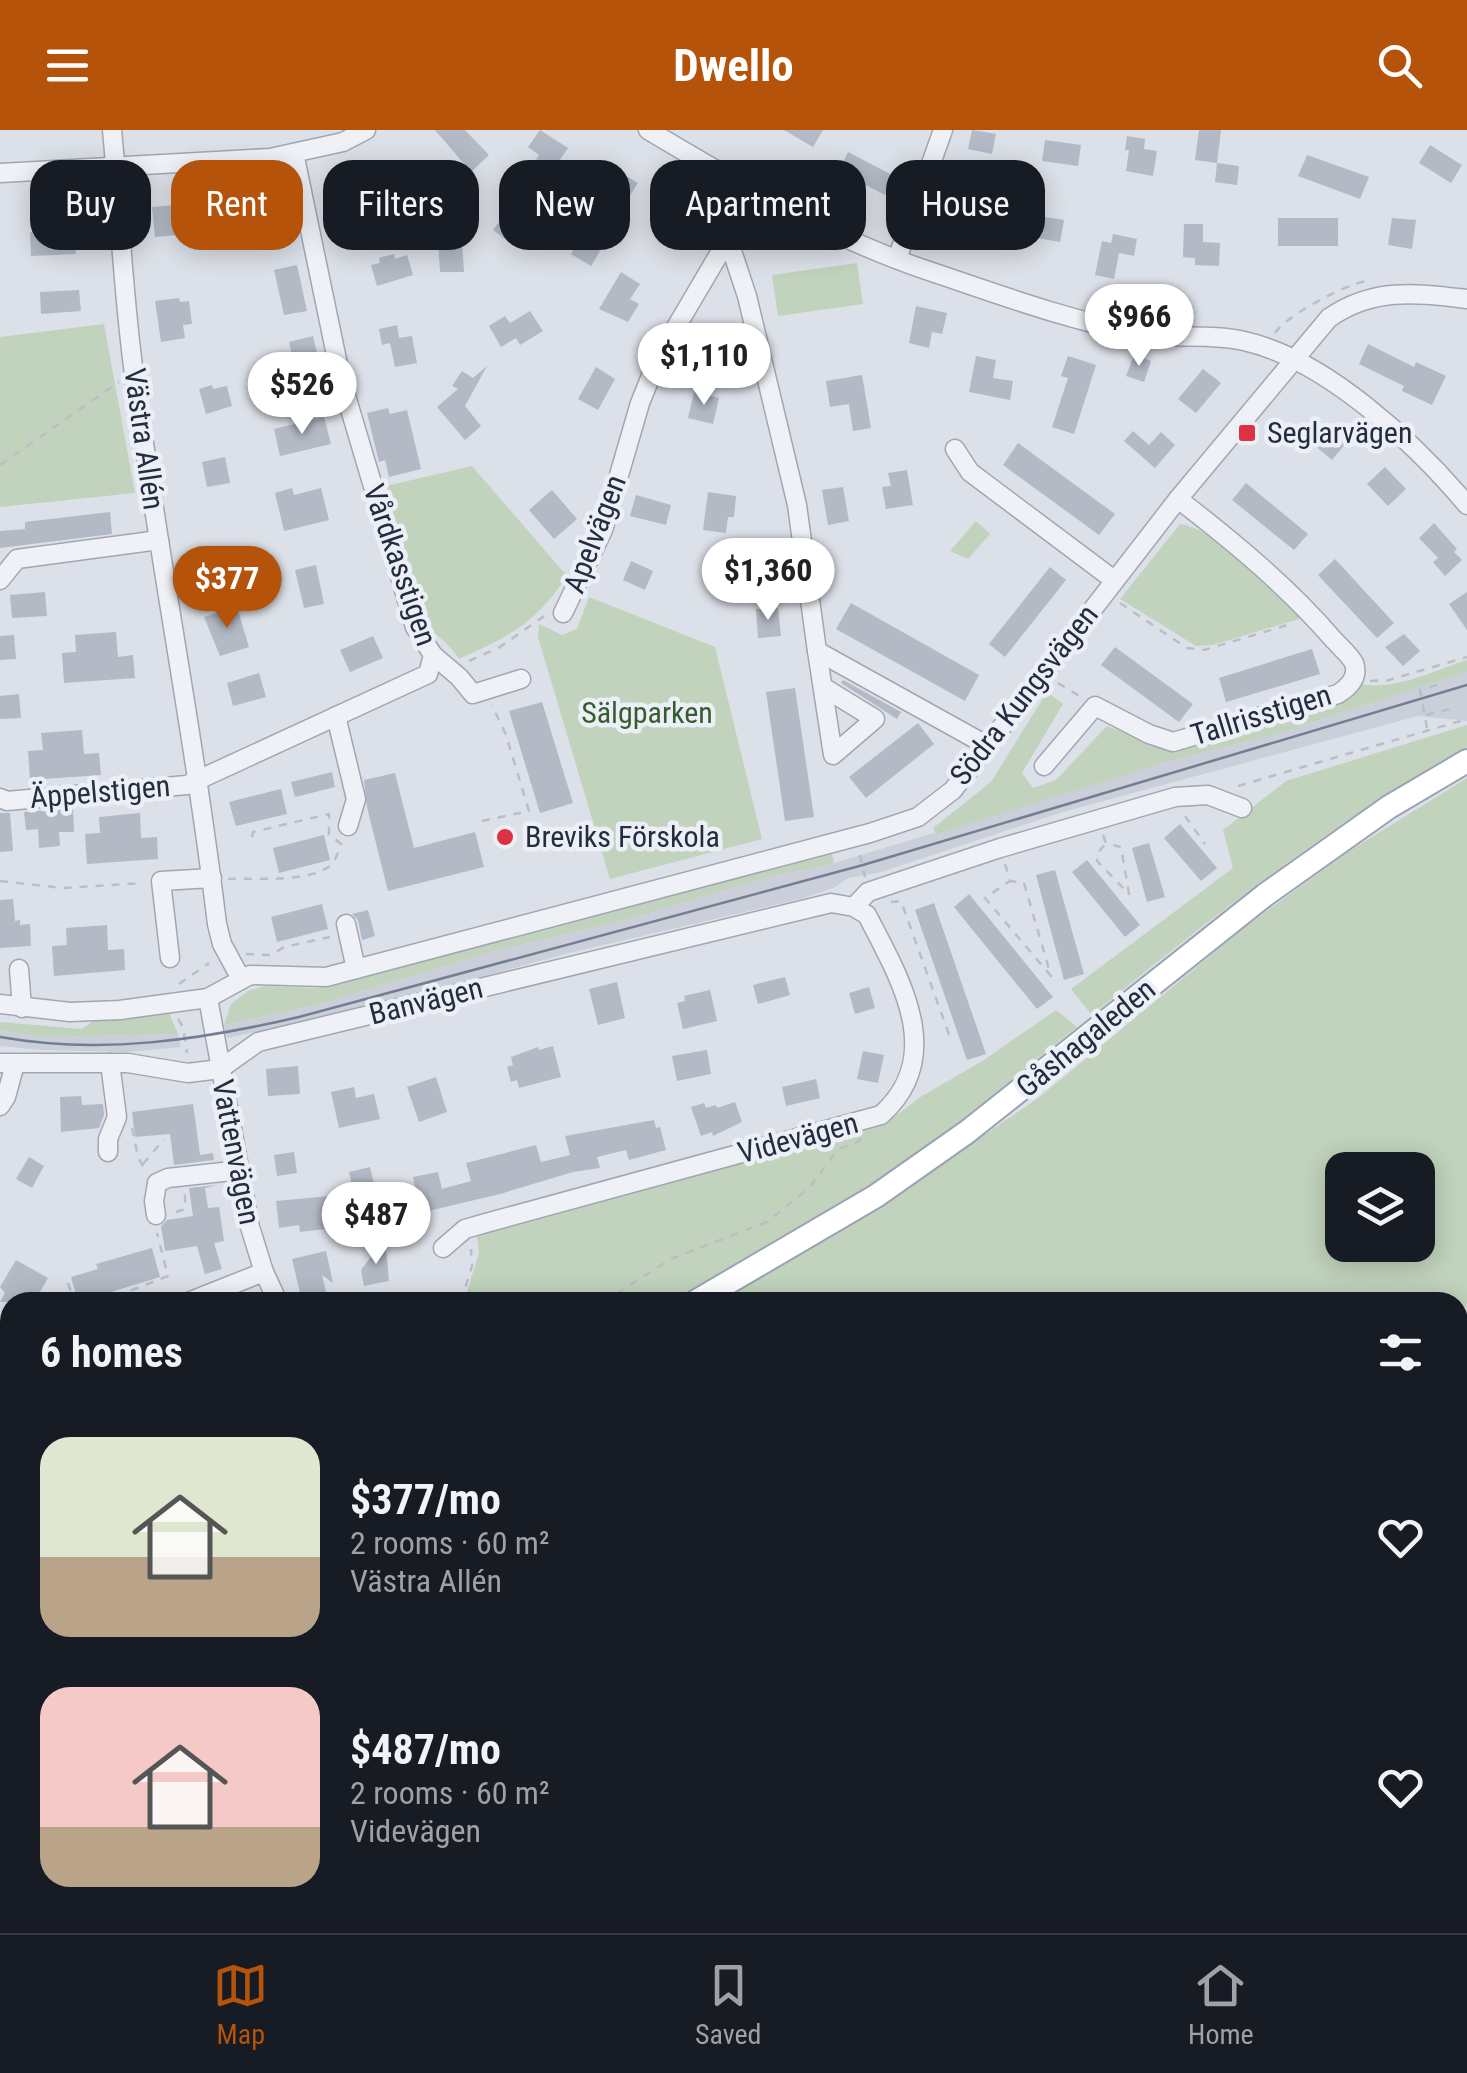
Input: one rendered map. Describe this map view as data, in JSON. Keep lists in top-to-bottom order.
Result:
{
  "streets": {
    "main road": ["Gåshagaleden"],
    "street": [
      "Västra Allén",
      "Apelvägen",
      "Vårdkasstigen",
      "Södra Kungsvägen",
      "Tallrisstigen",
      "Äppelstigen",
      "Banvägen",
      "Videvägen",
      "Vattenvägen"
    ]
  },
  "crossings": [
    ["Västra Allén", "Vårdkasstigen"],
    ["Västra Allén", "Södra Kungsvägen"],
    ["Västra Allén", "Äppelstigen"],
    ["Vårdkasstigen", "Äppelstigen"],
    ["Södra Kungsvägen", "Tallrisstigen"],
    ["Södra Kungsvägen", "Vattenvägen"],
    ["Banvägen", "Videvägen"],
    ["Banvägen", "Vattenvägen"]
  ],
  "parks": ["Sälgparken"],
  "places": {
    "transit": ["Seglarvägen"],
    "other": ["Breviks Förskola"]
  },
  "page": {
    "header": "Dwello",
    "chip": [
      "Buy",
      "Rent",
      "Filters",
      "New",
      "Apartment",
      "House"
    ],
    "price": [
      "$966",
      "$1,110",
      "$526",
      "$1,360",
      "$377",
      "$487"
    ],
    "heading": "6 homes",
    "list": [
      {
        "name": "$377/mo",
        "note": "2 rooms · 60 m² · Västra Allén"
      },
      {
        "name": "$487/mo",
        "note": "2 rooms · 60 m² · Videvägen"
      }
    ],
    "tabs": ["Map", "Saved", "Home"]
  }
}
